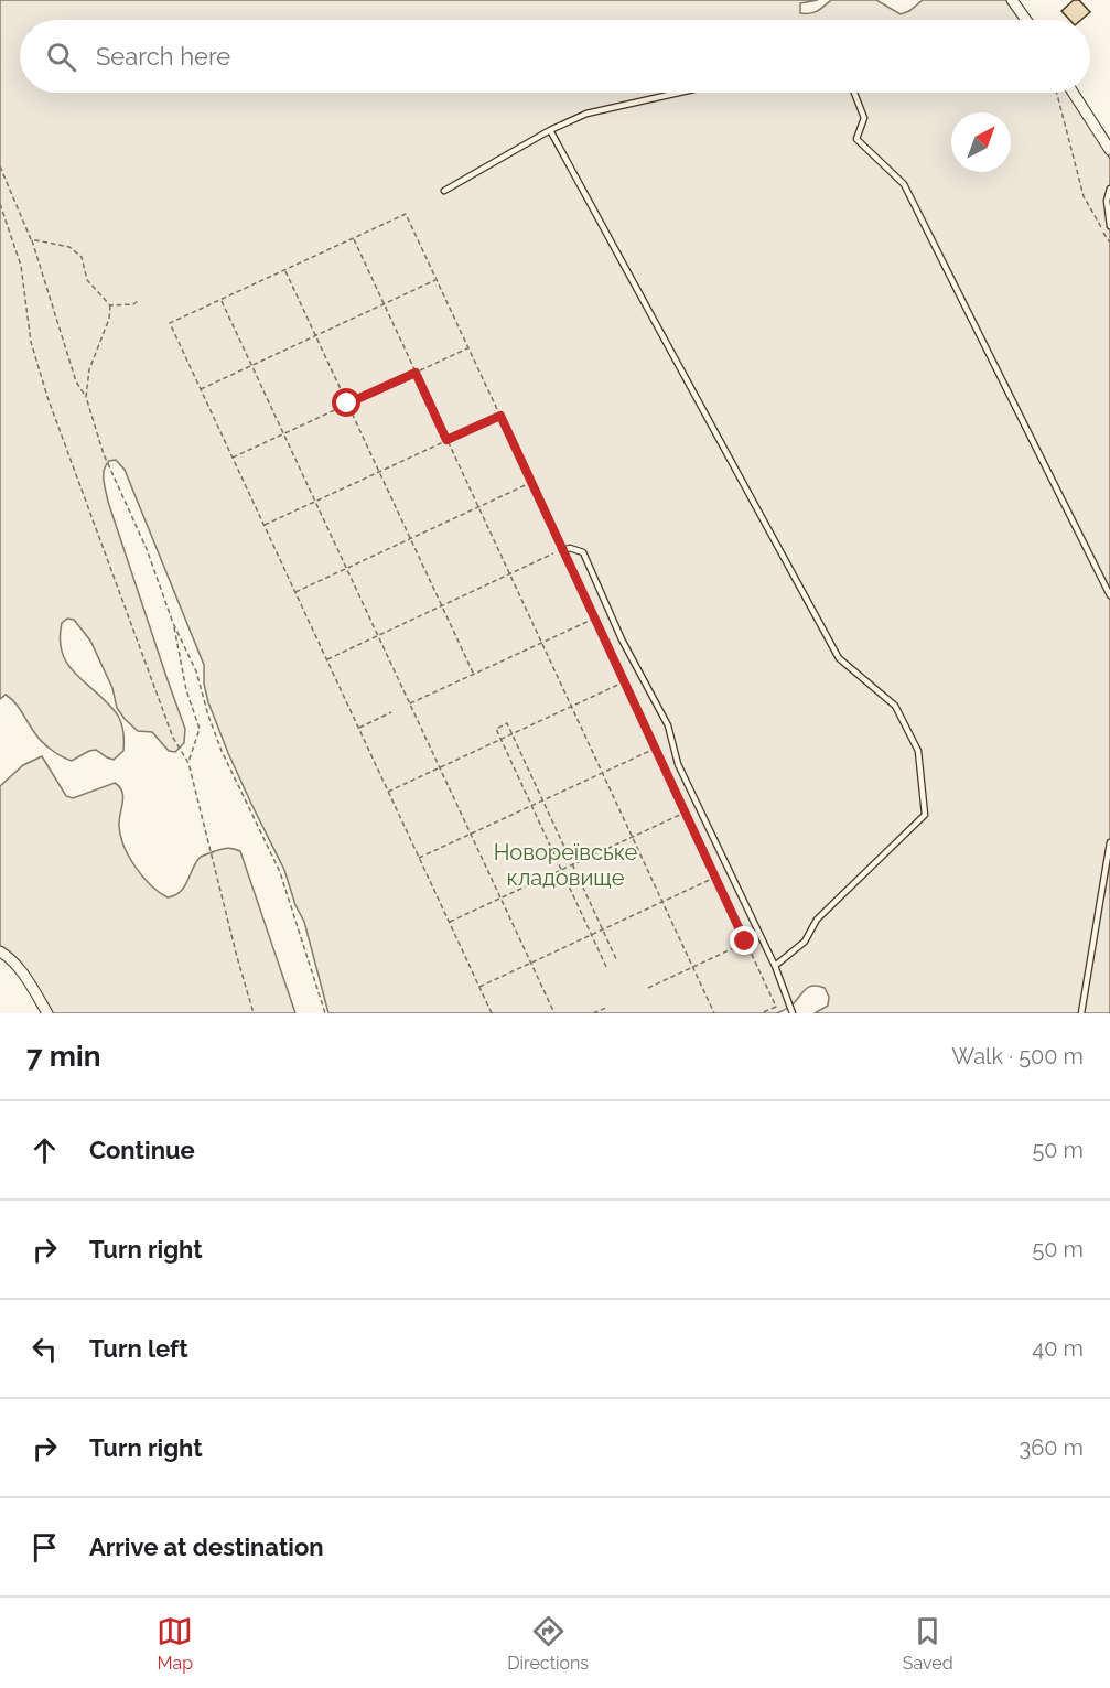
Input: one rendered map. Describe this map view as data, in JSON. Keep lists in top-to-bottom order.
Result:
{
  "parks": ["Новореївське кладовище"],
  "north": "top right",
  "page": {
    "search": "Search here",
    "heading": ["7 min", "Walk · 500 m"],
    "list": [
      ["Continue", "50 m"],
      ["Turn right", "50 m"],
      ["Turn left", "40 m"],
      ["Turn right", "360 m"],
      "Arrive at destination"
    ],
    "nav": ["Map", "Directions", "Saved"]
  }
}
